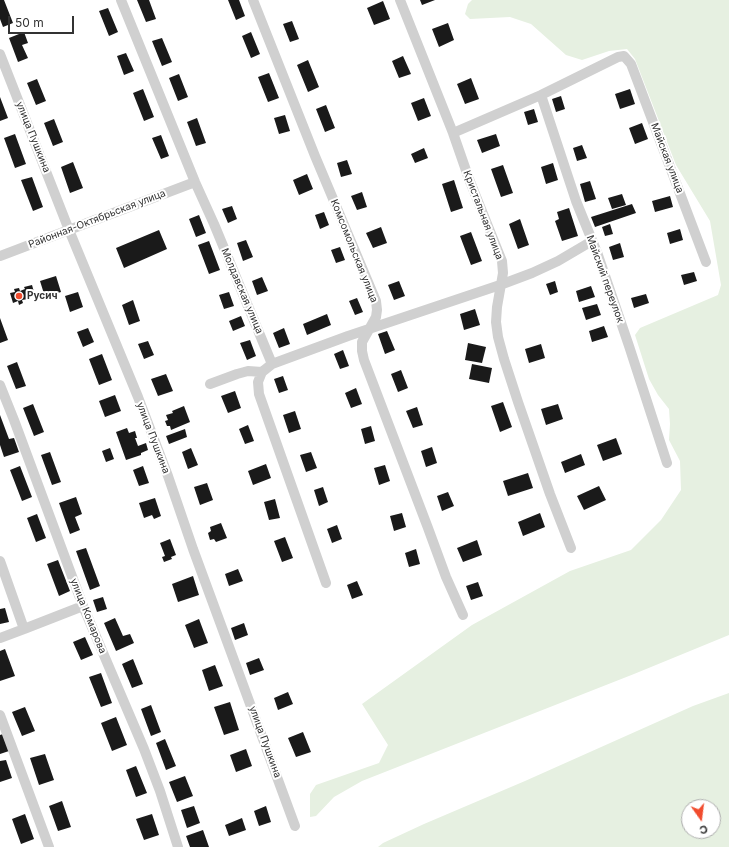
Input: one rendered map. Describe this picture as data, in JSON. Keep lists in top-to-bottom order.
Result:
{
  "streets": {
    "street": [
      "улица Пушкина",
      "Майская улица",
      "Кристальная улица",
      "Районная-Октябрьская улица",
      "Комсомольская улица",
      "Майский переулок",
      "Молдавская улица",
      "улица Комарова"
    ]
  },
  "crossings": [
    ["улица Пушкина", "Районная-Октябрьская улица"],
    ["Майская улица", "Майский переулок"],
    ["Районная-Октябрьская улица", "Молдавская улица"]
  ],
  "places": ["Русич"],
  "scale_bar": "50 m",
  "north": "bottom"
}
